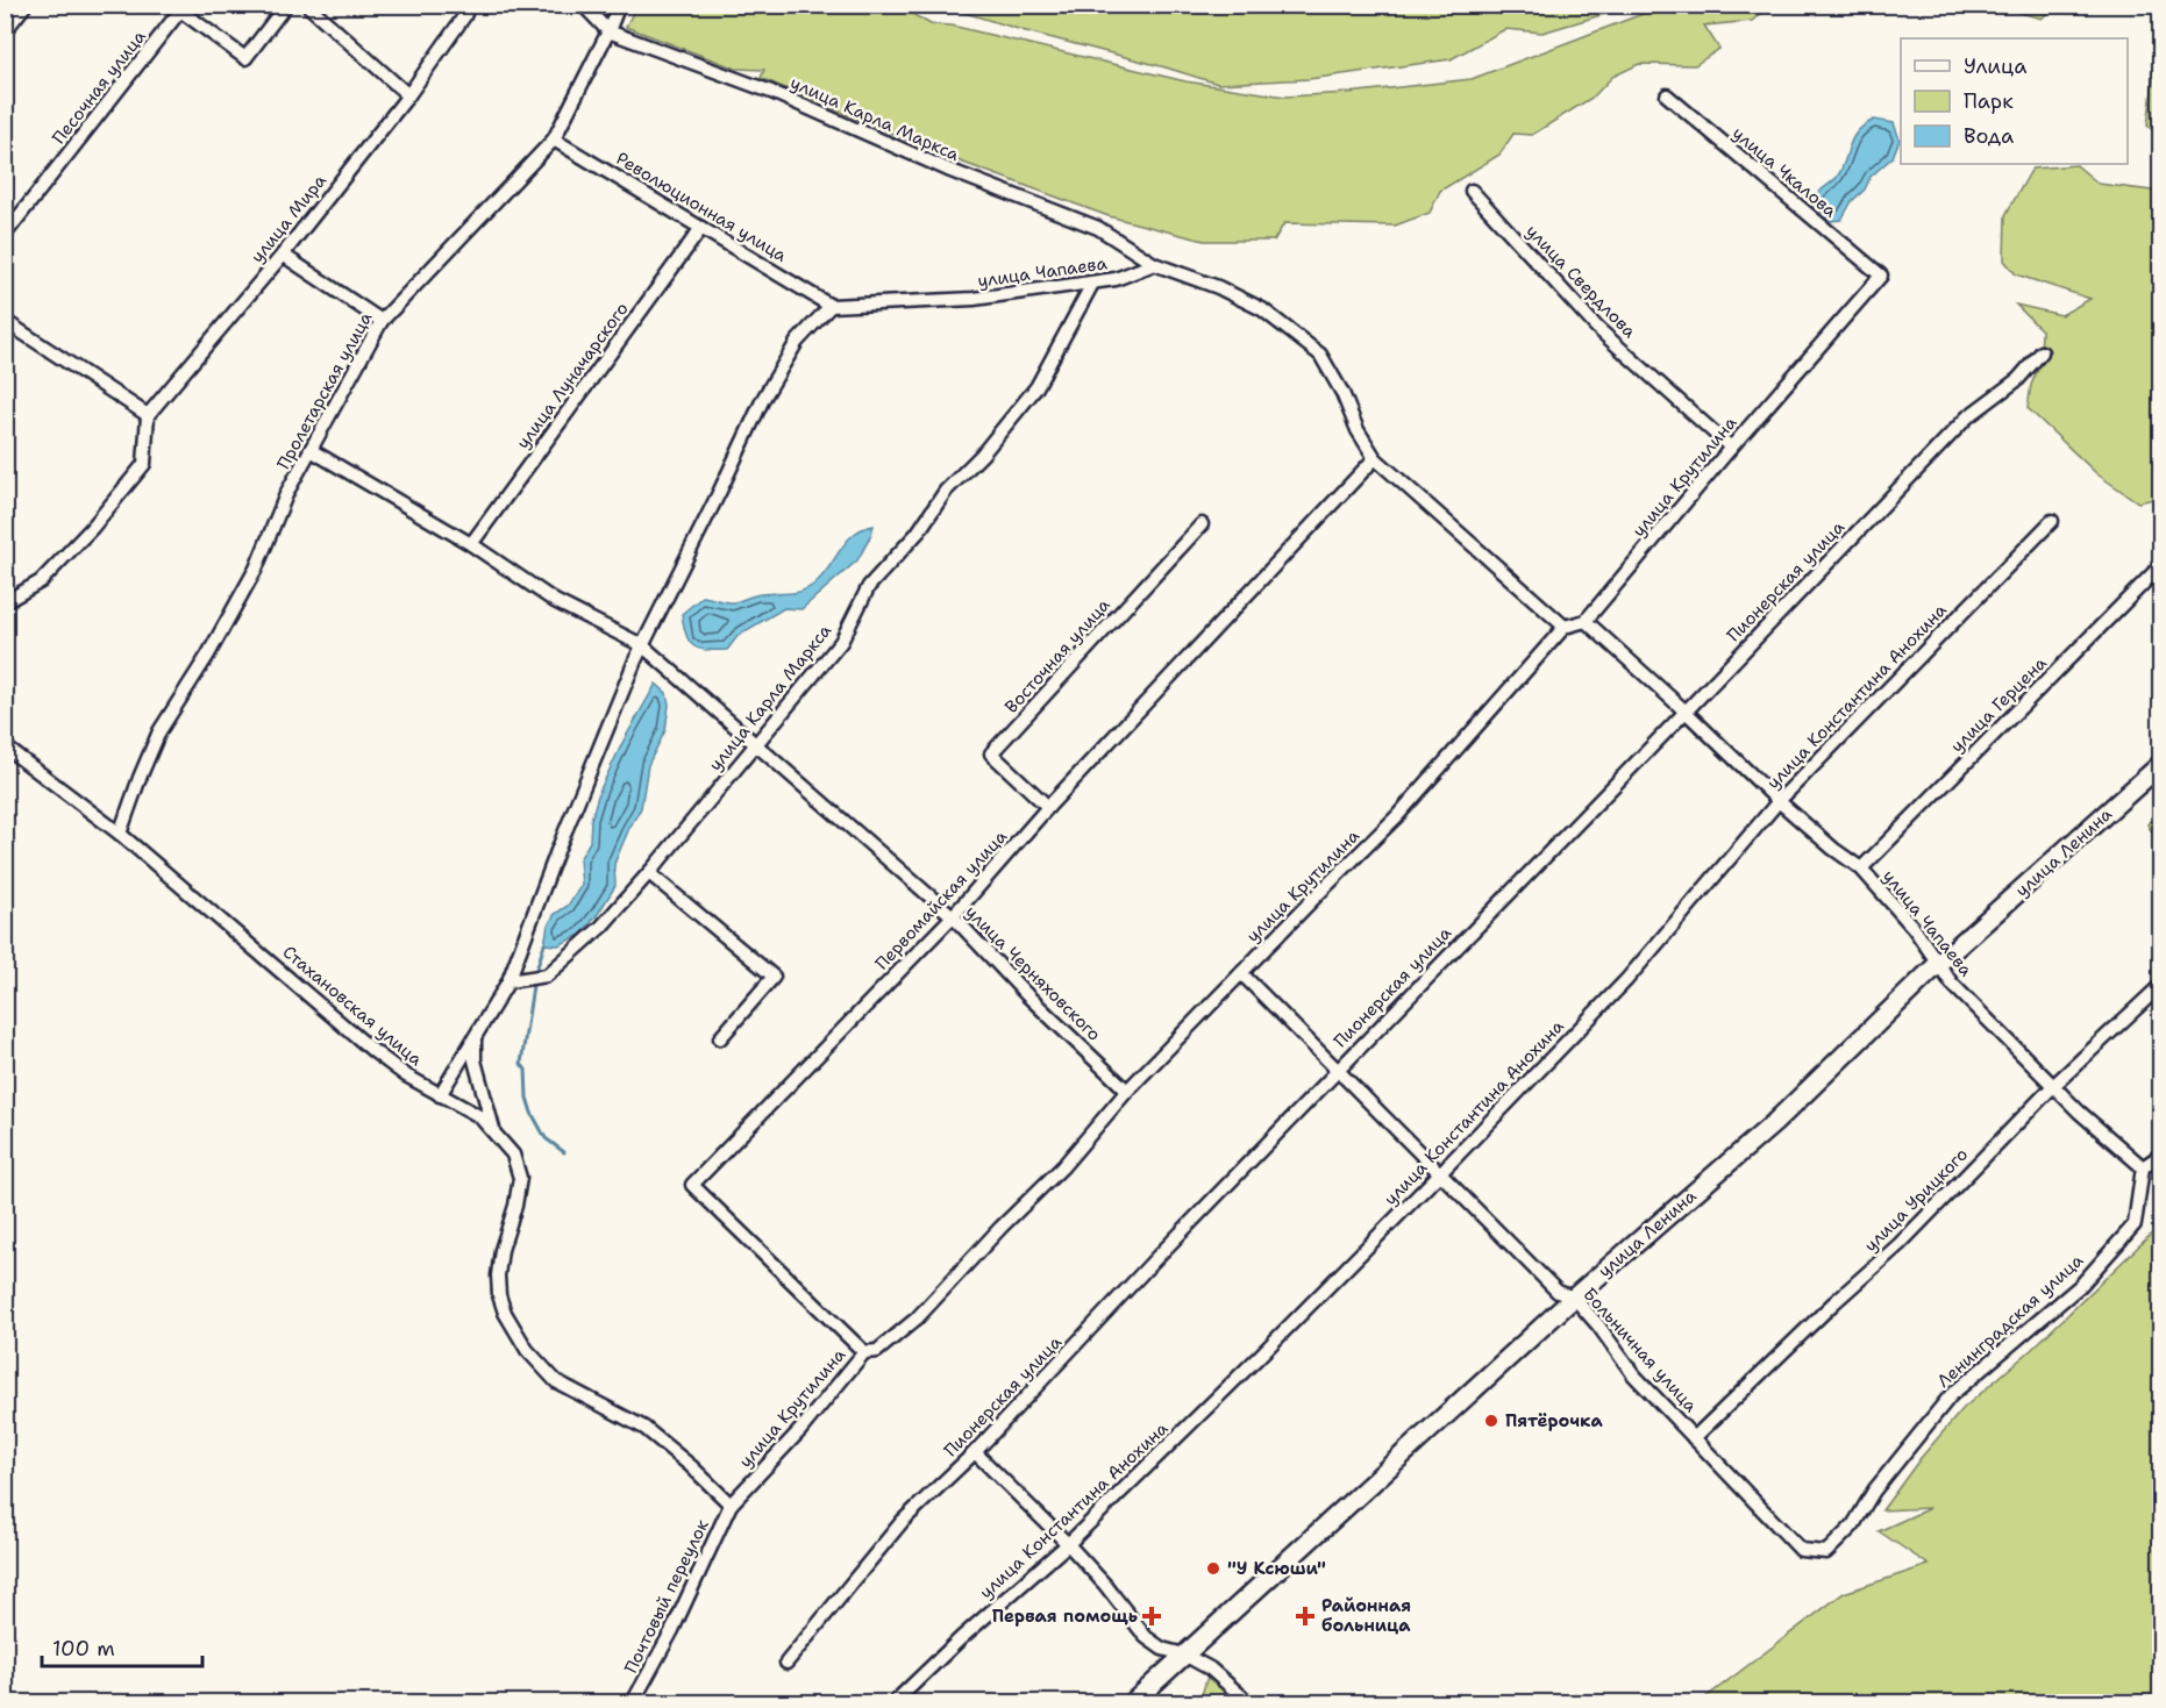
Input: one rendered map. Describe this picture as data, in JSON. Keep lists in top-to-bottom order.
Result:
{
  "streets": {
    "main road": ["улица Ленина"],
    "street": [
      "Песочная улица",
      "улица Карла Маркса",
      "улица Чкалова",
      "Революционная улица",
      "улица Мира",
      "улица Чапаева",
      "улица Свердлова",
      "улица Луначарского",
      "Пролетарская улица",
      "улица Крутилина",
      "Пионерская улица",
      "Восточная улица",
      "улица Константина Анохина",
      "улица Герцена",
      "Первомайская улица",
      "улица Черняховского",
      "Стахановская улица",
      "улица Урицкого",
      "Ленинградская улица",
      "Больничная улица",
      "Почтовый переулок"
    ]
  },
  "crossings": [
    ["улица Карла Маркса", "улица Чапаева"],
    ["улица Карла Маркса", "Пролетарская улица"],
    ["улица Карла Маркса", "улица Черняховского"],
    ["улица Чкалова", "улица Крутилина"],
    ["Революционная улица", "улица Чапаева"],
    ["Революционная улица", "улица Луначарского"],
    ["Революционная улица", "Пролетарская улица"],
    ["улица Чапаева", "улица Крутилина"],
    ["улица Чапаева", "Пионерская улица"],
    ["улица Чапаева", "улица Константина Анохина"],
    ["улица Чапаева", "улица Герцена"],
    ["улица Чапаева", "улица Ленина"],
    ["улица Чапаева", "улица Урицкого"],
    ["улица Чапаева", "Ленинградская улица"],
    ["улица Свердлова", "улица Крутилина"],
    ["Пролетарская улица", "Стахановская улица"],
    ["улица Крутилина", "Первомайская улица"],
    ["улица Крутилина", "улица Черняховского"],
    ["улица Крутилина", "Стахановская улица"],
    ["улица Крутилина", "Больничная улица"],
    ["улица Крутилина", "Почтовый переулок"],
    ["Пионерская улица", "Больничная улица"],
    ["Восточная улица", "Первомайская улица"],
    ["улица Константина Анохина", "Больничная улица"],
    ["улица Ленина", "Больничная улица"],
    ["Первомайская улица", "улица Черняховского"],
    ["Стахановская улица", "Почтовый переулок"],
    ["улица Урицкого", "Больничная улица"],
    ["Ленинградская улица", "Больничная улица"]
  ],
  "places": {
    "other": ["Пятёрочка", "\"У Ксюши\""],
    "health": ["Первая помощь", "Районная больница"]
  },
  "legend": ["Улица", "Парк", "Вода"],
  "scale_bar": "100 m"
}
